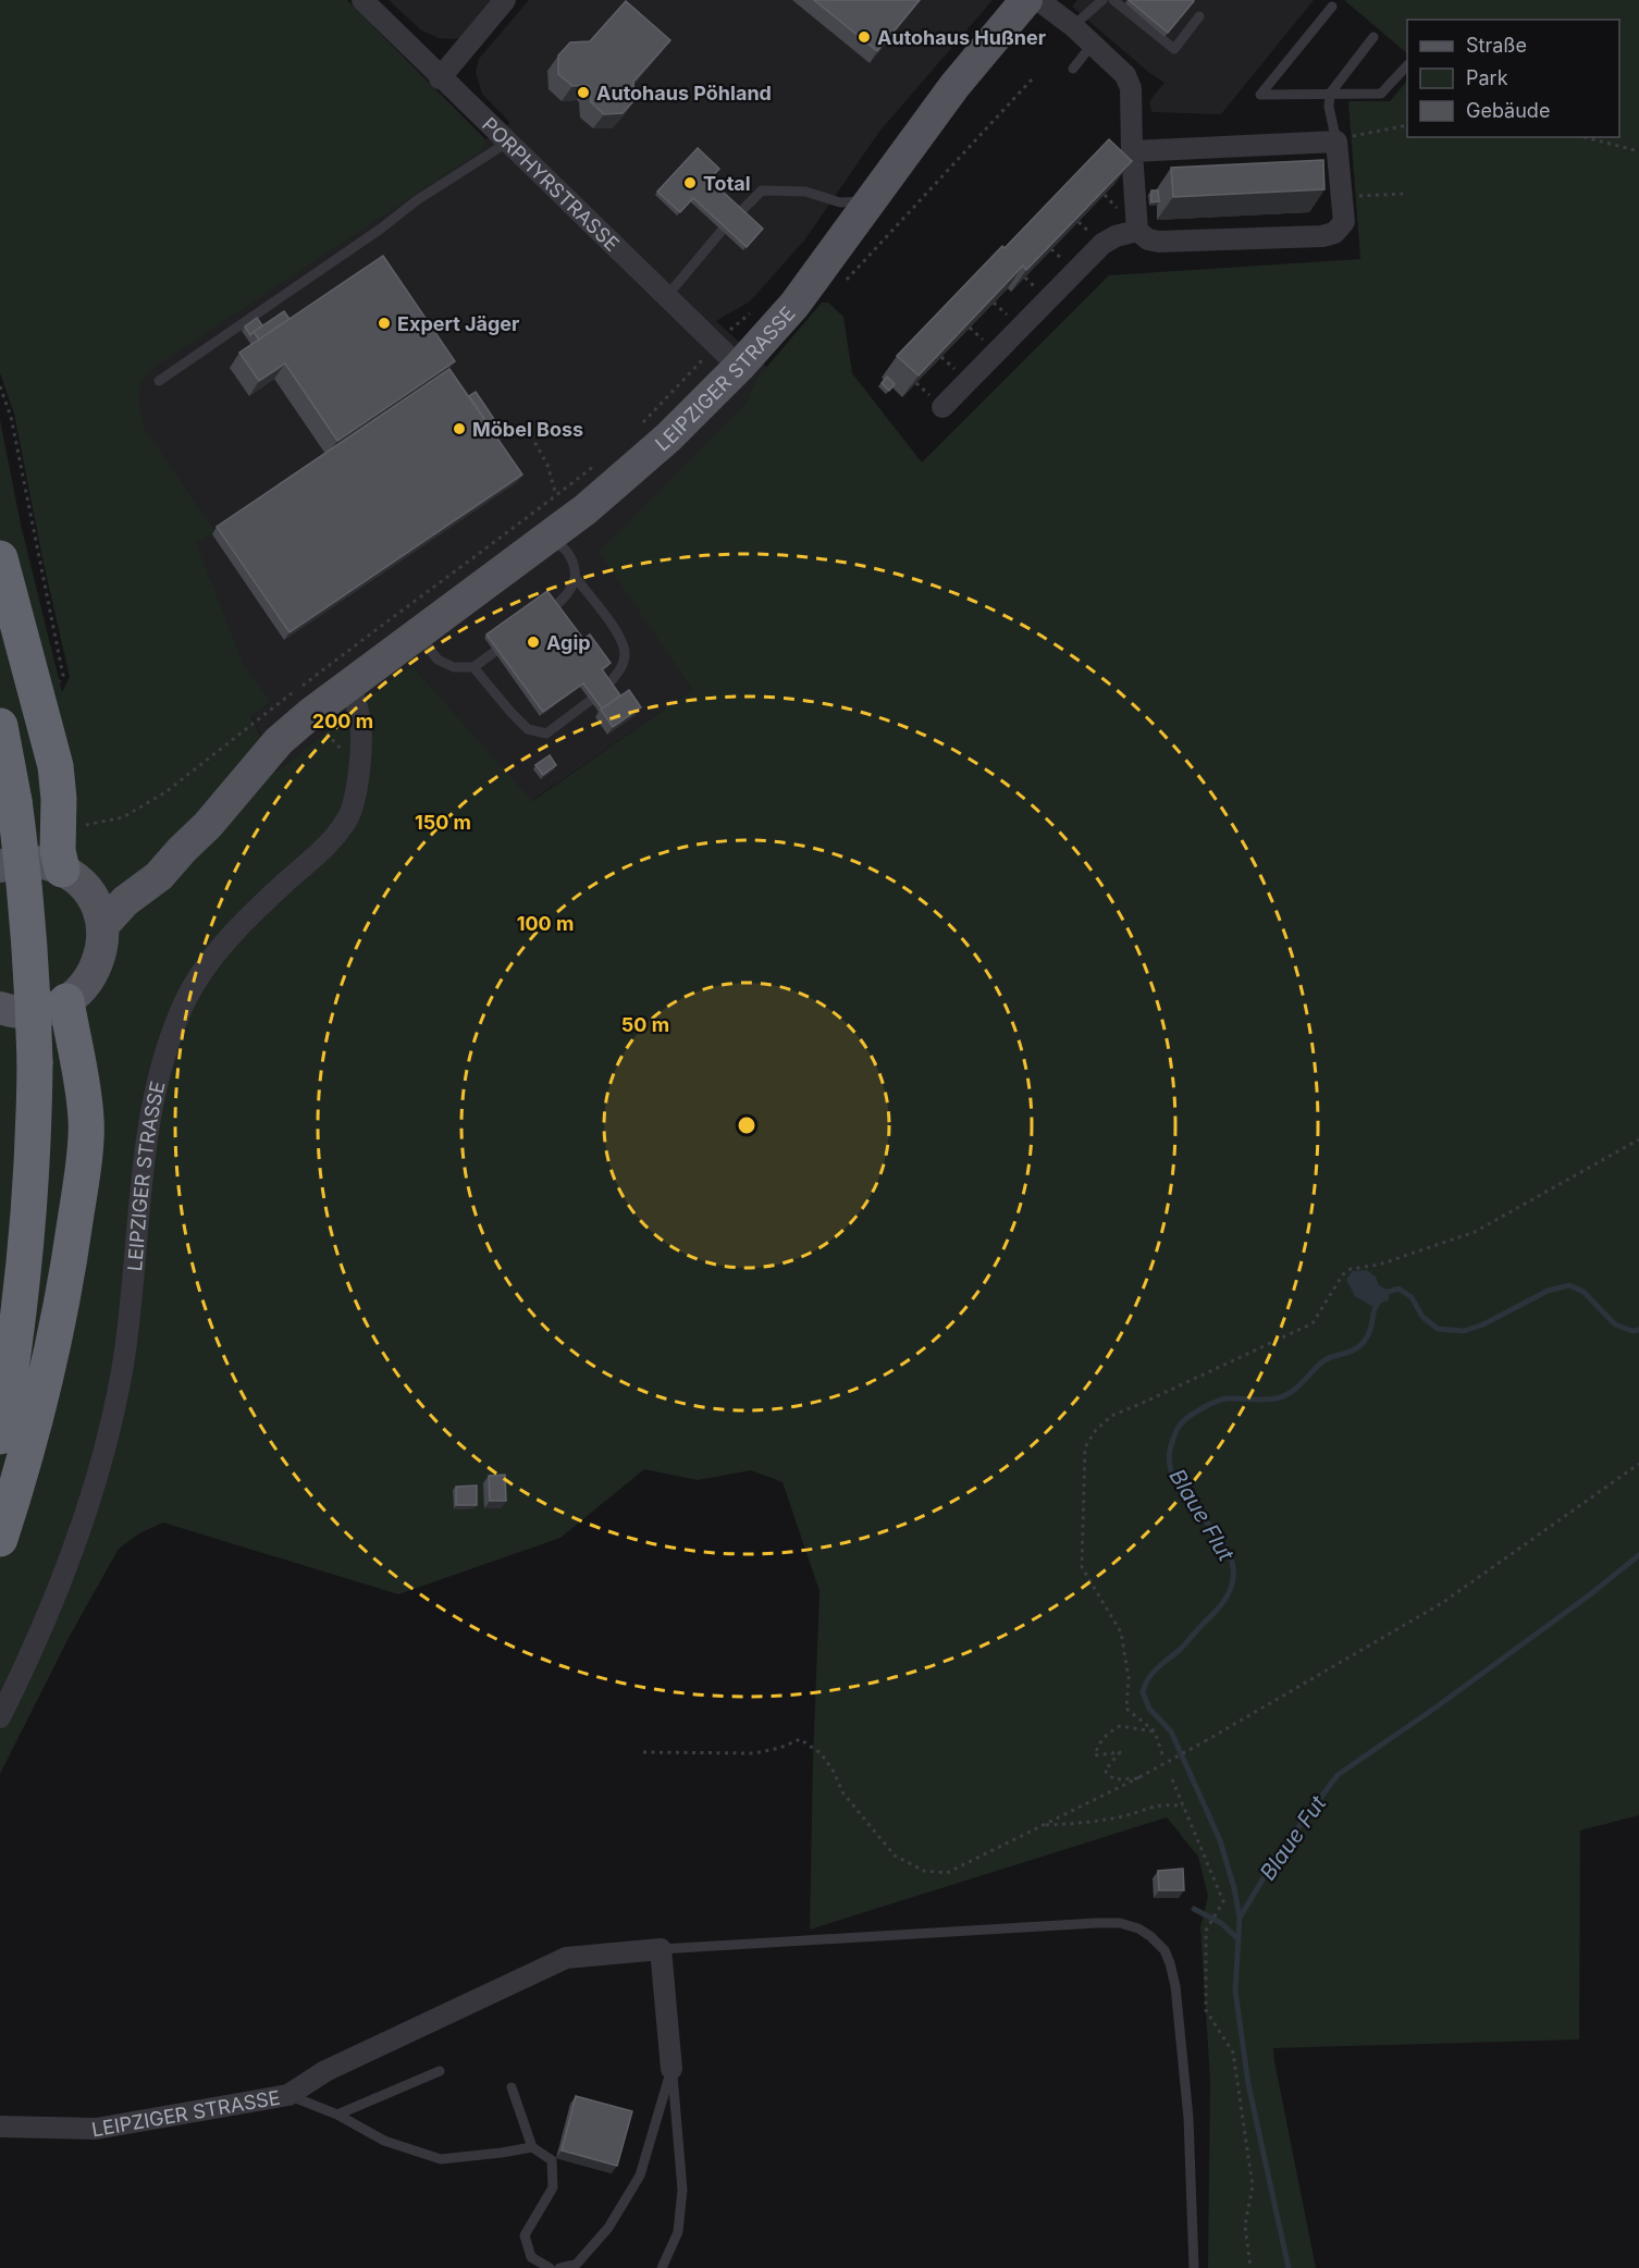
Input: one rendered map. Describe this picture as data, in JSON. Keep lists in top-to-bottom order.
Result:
{
  "streets": {
    "main road": ["LEIPZIGER STRASSE"],
    "street": ["PORPHYRSTRASSE"]
  },
  "crossings": [
    ["PORPHYRSTRASSE", "LEIPZIGER STRASSE"]
  ],
  "water": ["Blaue Flut", "Blaue Fut"],
  "places": [
    "Autohaus Hußner",
    "Autohaus Pöhland",
    "Total",
    "Expert Jäger",
    "Möbel Boss",
    "Agip"
  ],
  "legend": ["Straße", "Park", "Gebäude"],
  "rings": [
    "200 m",
    "150 m",
    "100 m",
    "50 m"
  ]
}
